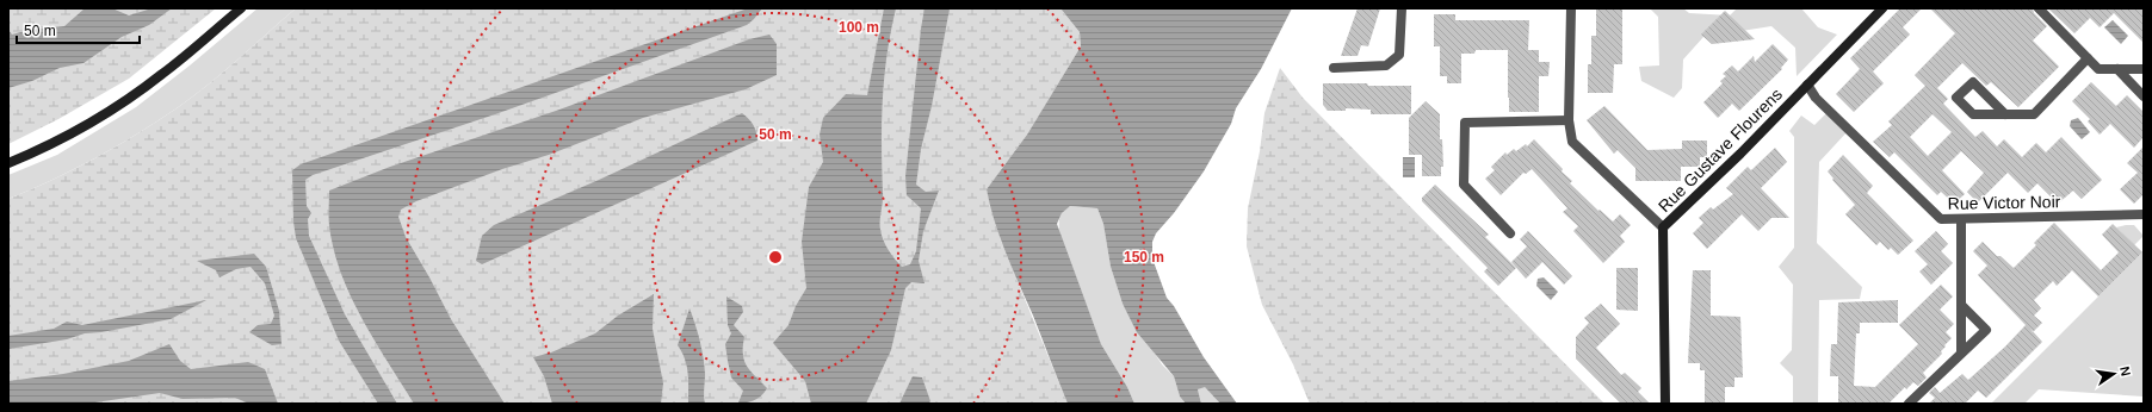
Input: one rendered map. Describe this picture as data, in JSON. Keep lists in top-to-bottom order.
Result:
{
  "streets": {
    "street": ["Rue Gustave Flourens", "Rue Victor Noir"]
  },
  "crossings": [
    ["Rue Gustave Flourens", "Rue Victor Noir"]
  ],
  "scale_bar": "50 m",
  "north": "right",
  "rings": ["100 m", "50 m", "150 m"]
}
